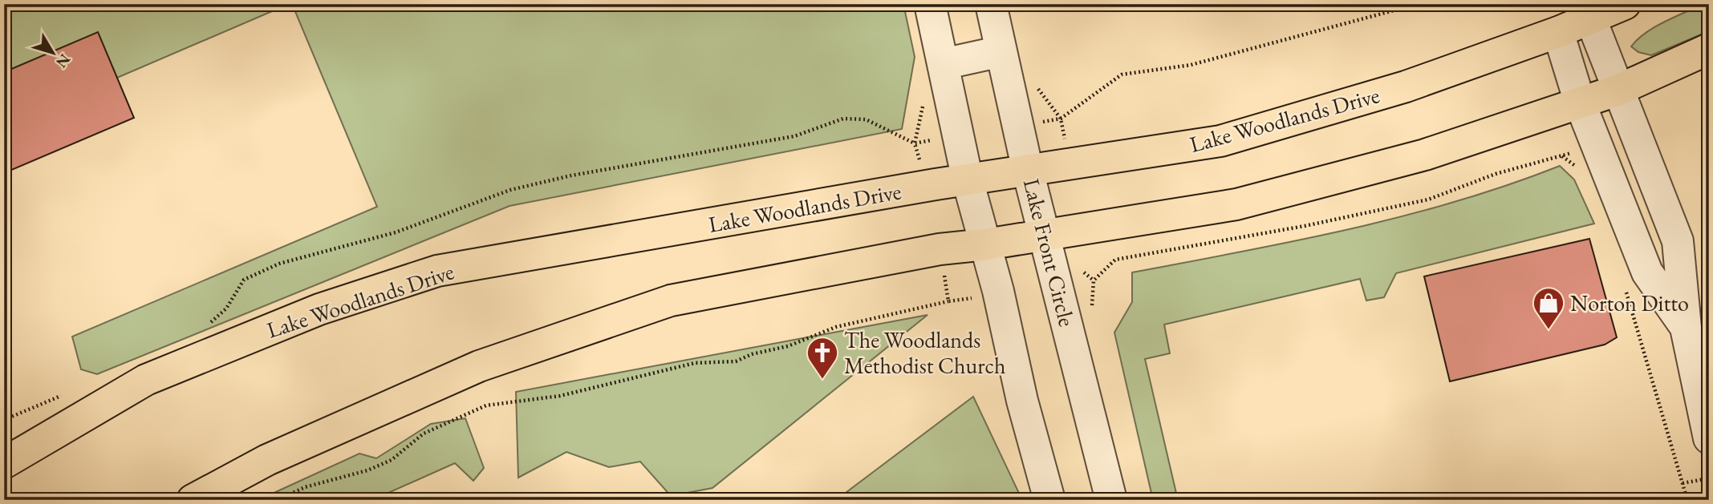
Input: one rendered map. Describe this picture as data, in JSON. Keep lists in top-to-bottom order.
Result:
{
  "streets": {
    "main road": ["Lake Woodlands Drive"],
    "street": ["Lake Front Circle"]
  },
  "crossings": [
    ["Lake Woodlands Drive", "Lake Front Circle"]
  ],
  "places": {
    "shop": ["Norton Ditto"],
    "church": ["The Woodlands Methodist Church"]
  },
  "north": "bottom right"
}
